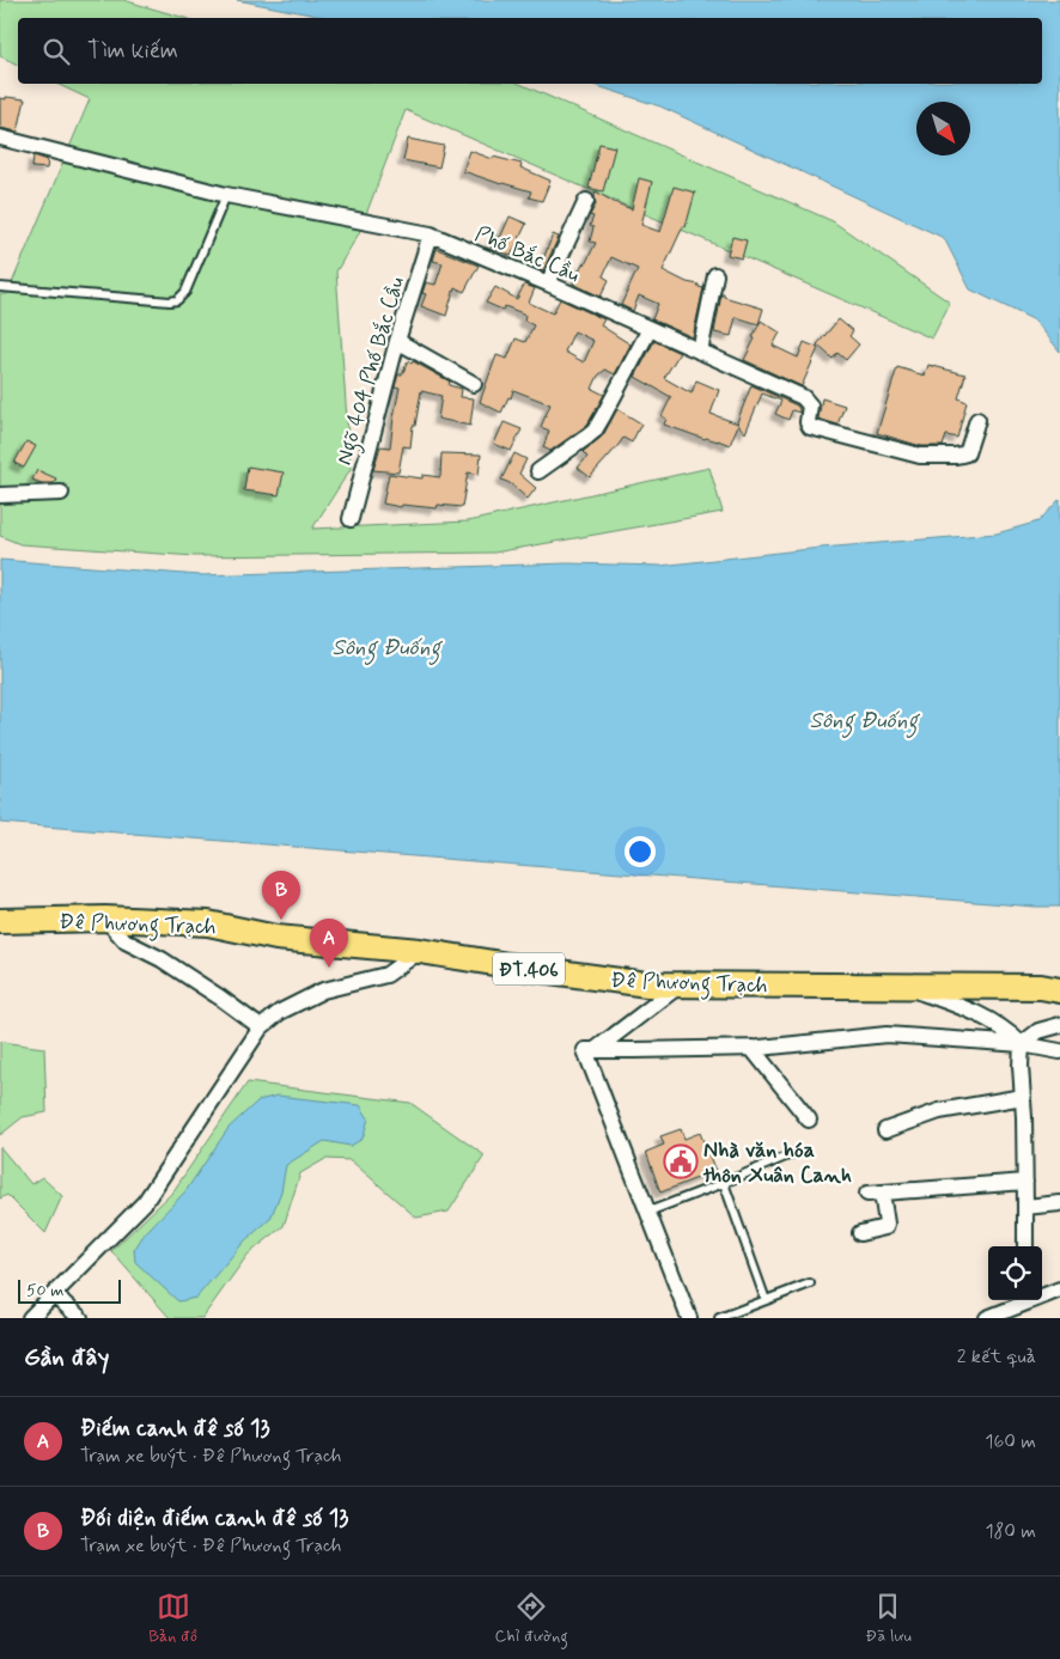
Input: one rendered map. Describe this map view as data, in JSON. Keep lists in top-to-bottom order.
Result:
{
  "streets": {
    "main road": ["Đê Phương Trạch", "ĐT.406"],
    "street": ["Phố Bắc Cầu", "Ngõ 404 Phố Bắc Cầu"]
  },
  "crossings": [
    ["Phố Bắc Cầu", "Ngõ 404 Phố Bắc Cầu"]
  ],
  "water": ["Sông Đuống"],
  "places": {
    "public building": ["Nhà văn hóa thôn Xuân Canh"]
  },
  "scale_bar": "50 m",
  "north": "bottom right",
  "page": {
    "search": "Tìm kiếm",
    "pins": ["B", "A"],
    "scale": "50 m",
    "heading": ["Gần đây", "2 kết quả"],
    "list": [
      {
        "mark": "A",
        "name": "Điếm canh đê số 13",
        "note": "Trạm xe buýt · Đê Phương Trạch",
        "value": "160 m"
      },
      {
        "mark": "B",
        "name": "Đối diện điếm canh đê số 13",
        "note": "Trạm xe buýt · Đê Phương Trạch",
        "value": "180 m"
      }
    ],
    "nav": ["Bản đồ", "Chỉ đường", "Đã lưu"]
  }
}
